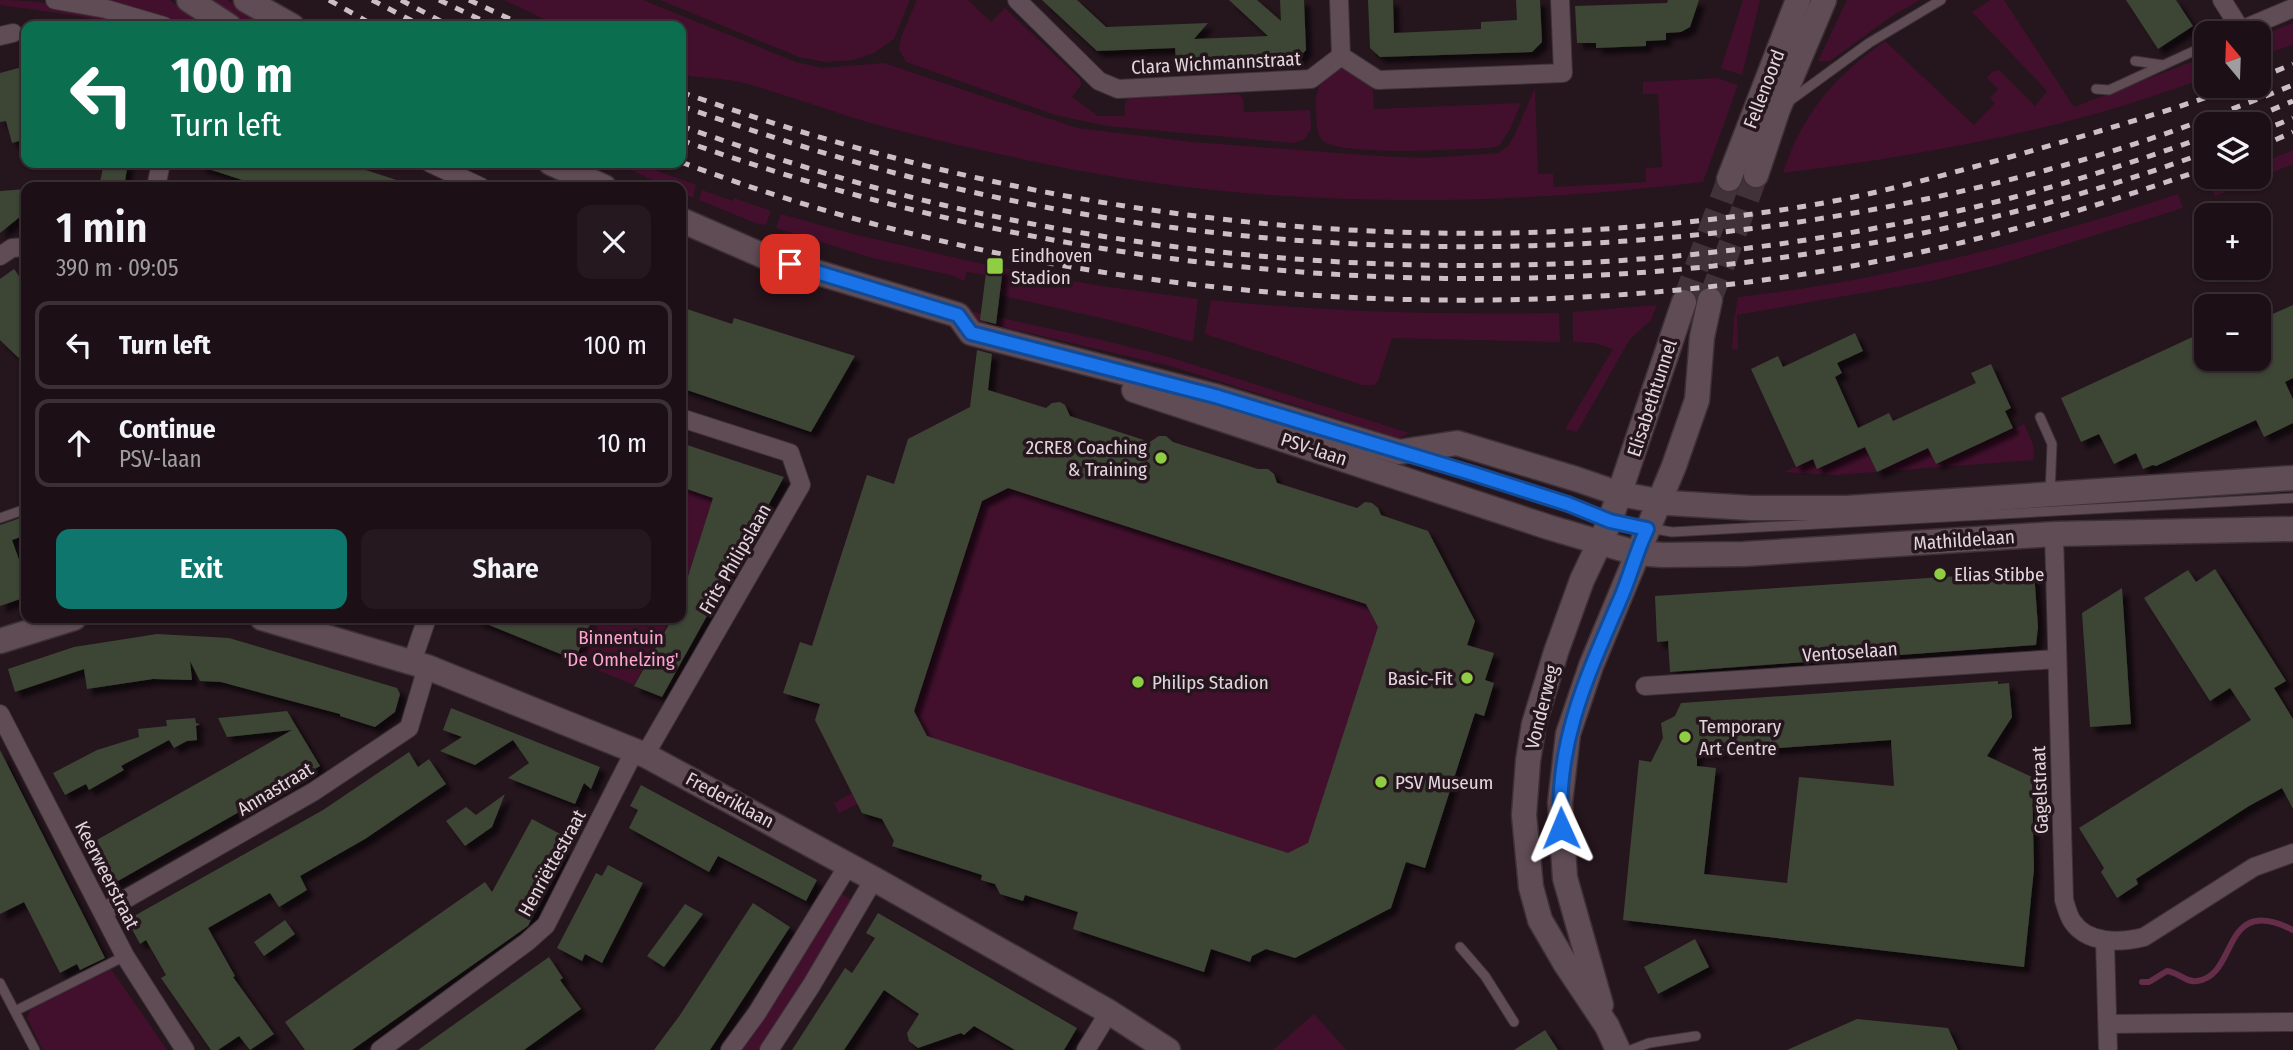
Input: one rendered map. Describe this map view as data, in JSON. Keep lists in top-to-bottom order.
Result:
{
  "streets": {
    "main road": [
      "Fellenoord",
      "Elisabethtunnel",
      "PSV-laan",
      "Mathildelaan",
      "Vonderweg",
      "Frederiklaan"
    ],
    "street": [
      "Clara Wichmannstraat",
      "Frits Philipslaan",
      "Ventoselaan",
      "Annastraat",
      "Gagelstraat",
      "Henriëttestraat",
      "Keerweerstraat"
    ]
  },
  "crossings": [
    ["Elisabethtunnel", "PSV-laan"],
    ["Elisabethtunnel", "Mathildelaan"],
    ["Elisabethtunnel", "Vonderweg"],
    ["PSV-laan", "Mathildelaan"],
    ["PSV-laan", "Vonderweg"],
    ["Mathildelaan", "Vonderweg"],
    ["Mathildelaan", "Gagelstraat"],
    ["Frits Philipslaan", "Frederiklaan"],
    ["Frits Philipslaan", "Henriëttestraat"],
    ["Ventoselaan", "Gagelstraat"],
    ["Annastraat", "Frederiklaan"],
    ["Annastraat", "Keerweerstraat"],
    ["Frederiklaan", "Henriëttestraat"]
  ],
  "parks": ["Binnentuin 'De Omhelzing'"],
  "places": {
    "transit": ["Eindhoven Stadion"],
    "other": [
      "2CRE8 Coaching & Training",
      "Elias Stibbe",
      "Basic-Fit",
      "Philips Stadion",
      "Temporary Art Centre",
      "PSV Museum"
    ]
  },
  "north": "top",
  "page": {
    "map_buttons": ["+", "−"],
    "turn": ["100 m", "Turn left"],
    "heading": ["1 min", "390 m · 09:05"],
    "list": [
      {
        "name": "Turn left",
        "value": "100 m"
      },
      {
        "name": "Continue",
        "note": "PSV-laan",
        "value": "10 m"
      }
    ],
    "buttons": ["Exit", "Share"]
  }
}
